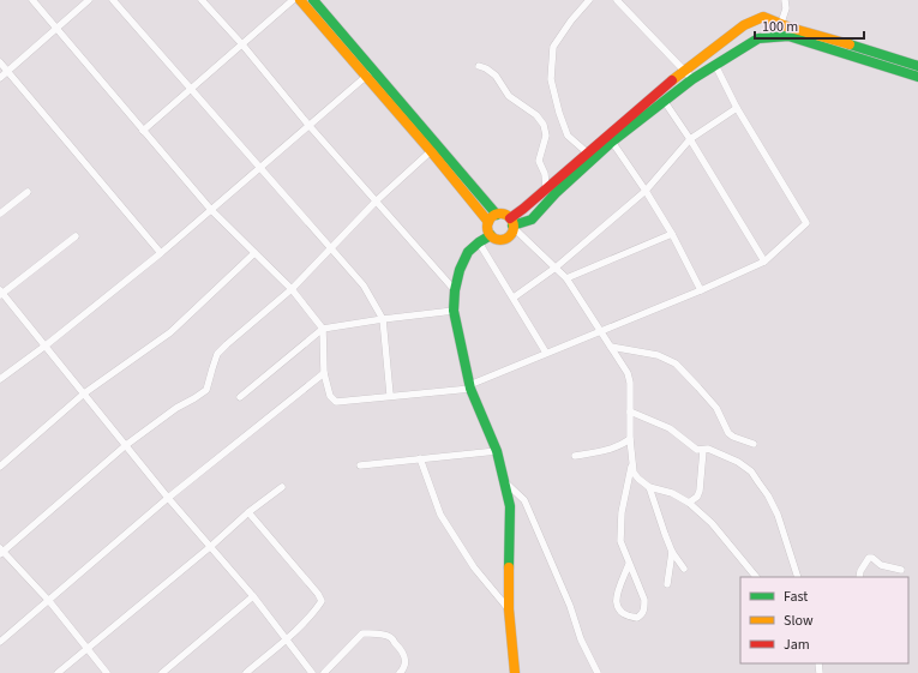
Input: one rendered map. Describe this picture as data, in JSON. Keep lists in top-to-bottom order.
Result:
{
  "legend": ["Fast", "Slow", "Jam"],
  "scale_bar": "100 m"
}
